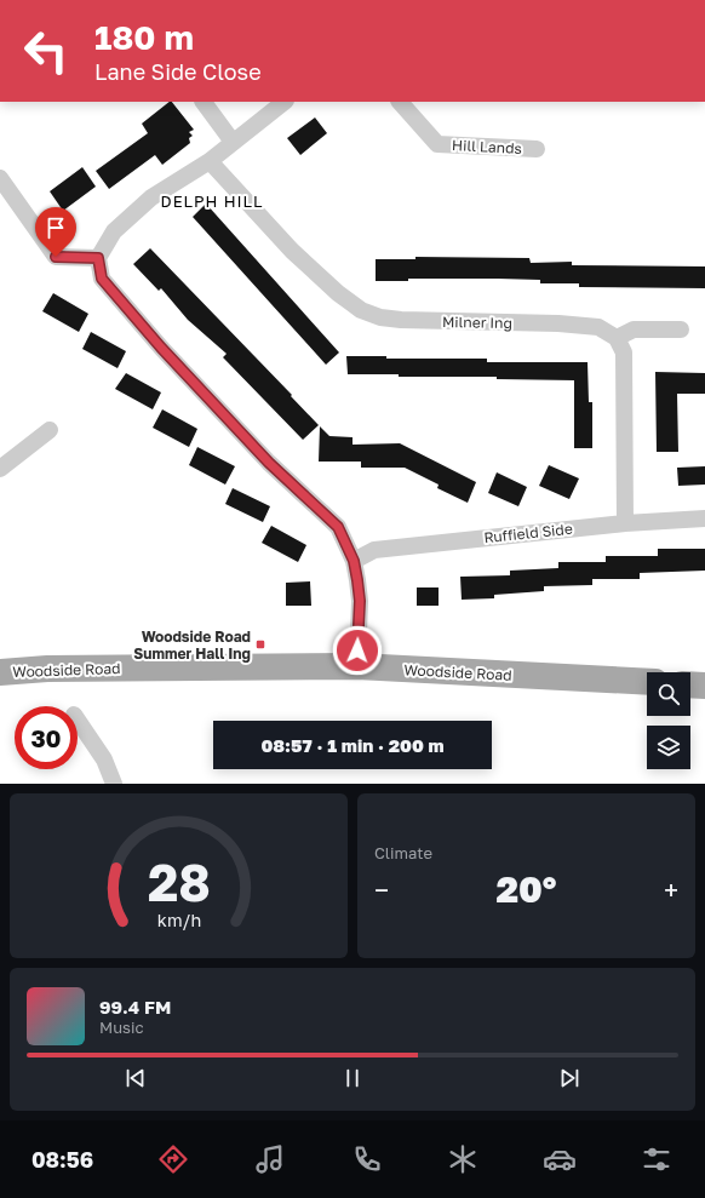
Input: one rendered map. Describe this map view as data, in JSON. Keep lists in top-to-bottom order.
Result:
{
  "streets": {
    "main road": ["Woodside Road"],
    "street": ["Hill Lands", "Milner Ing", "Ruffield Side"]
  },
  "districts": ["DELPH HILL"],
  "places": {
    "transit": ["Woodside Road Summer Hall Ing"]
  },
  "page": {
    "turn": ["180 m", "Lane Side Close"],
    "limit": "30",
    "trip": "08:57 · 1 min · 200 m",
    "tile": "Climate",
    "heat": ["−", "20°", "+"],
    "song": ["99.4 FM", "Music"],
    "tabs": "08:56",
    "gauge": ["28", "km/h"]
  }
}
